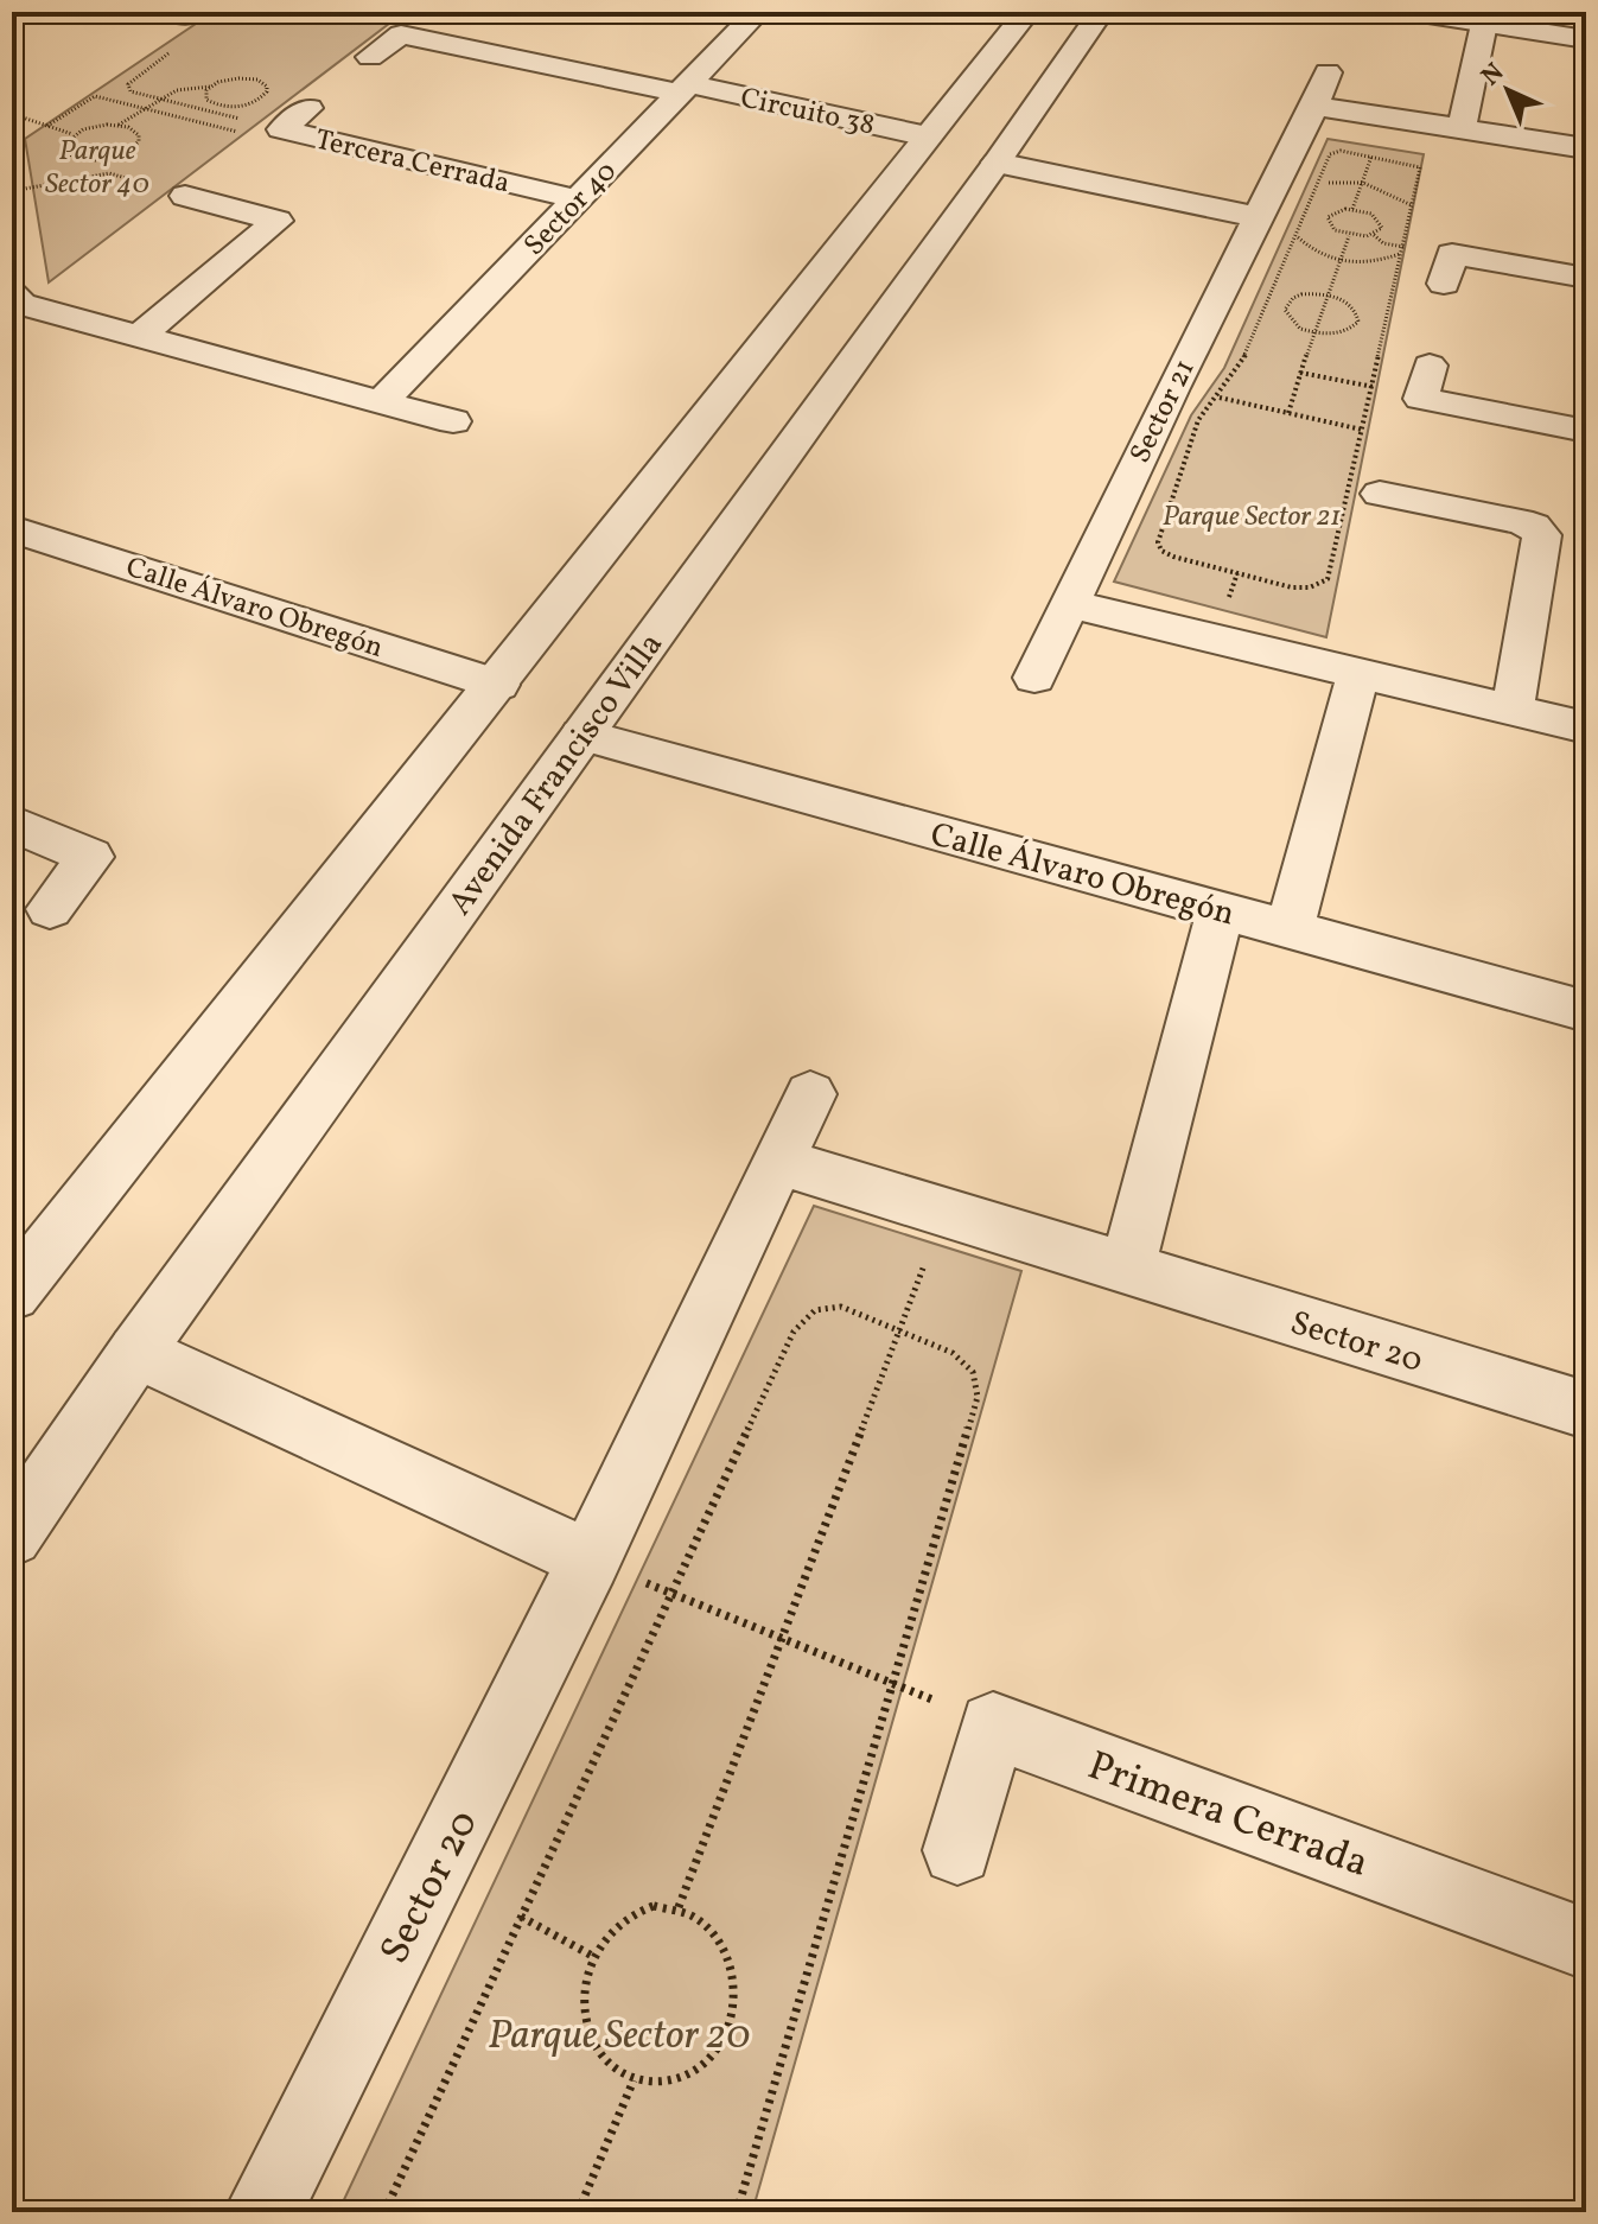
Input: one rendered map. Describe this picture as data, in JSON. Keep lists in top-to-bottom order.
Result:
{
  "streets": {
    "street": [
      "Circuito 38",
      "Tercera Cerrada",
      "Sector 40",
      "Sector 21",
      "Calle Álvaro Obregón",
      "Avenida Francisco Villa",
      "Sector 20",
      "Primera Cerrada"
    ]
  },
  "crossings": [
    ["Circuito 38", "Sector 40"],
    ["Tercera Cerrada", "Sector 40"],
    ["Calle Álvaro Obregón", "Avenida Francisco Villa"]
  ],
  "parks": ["Parque Sector 40", "Parque Sector 21", "Parque Sector 20"],
  "north": "top left"
}
